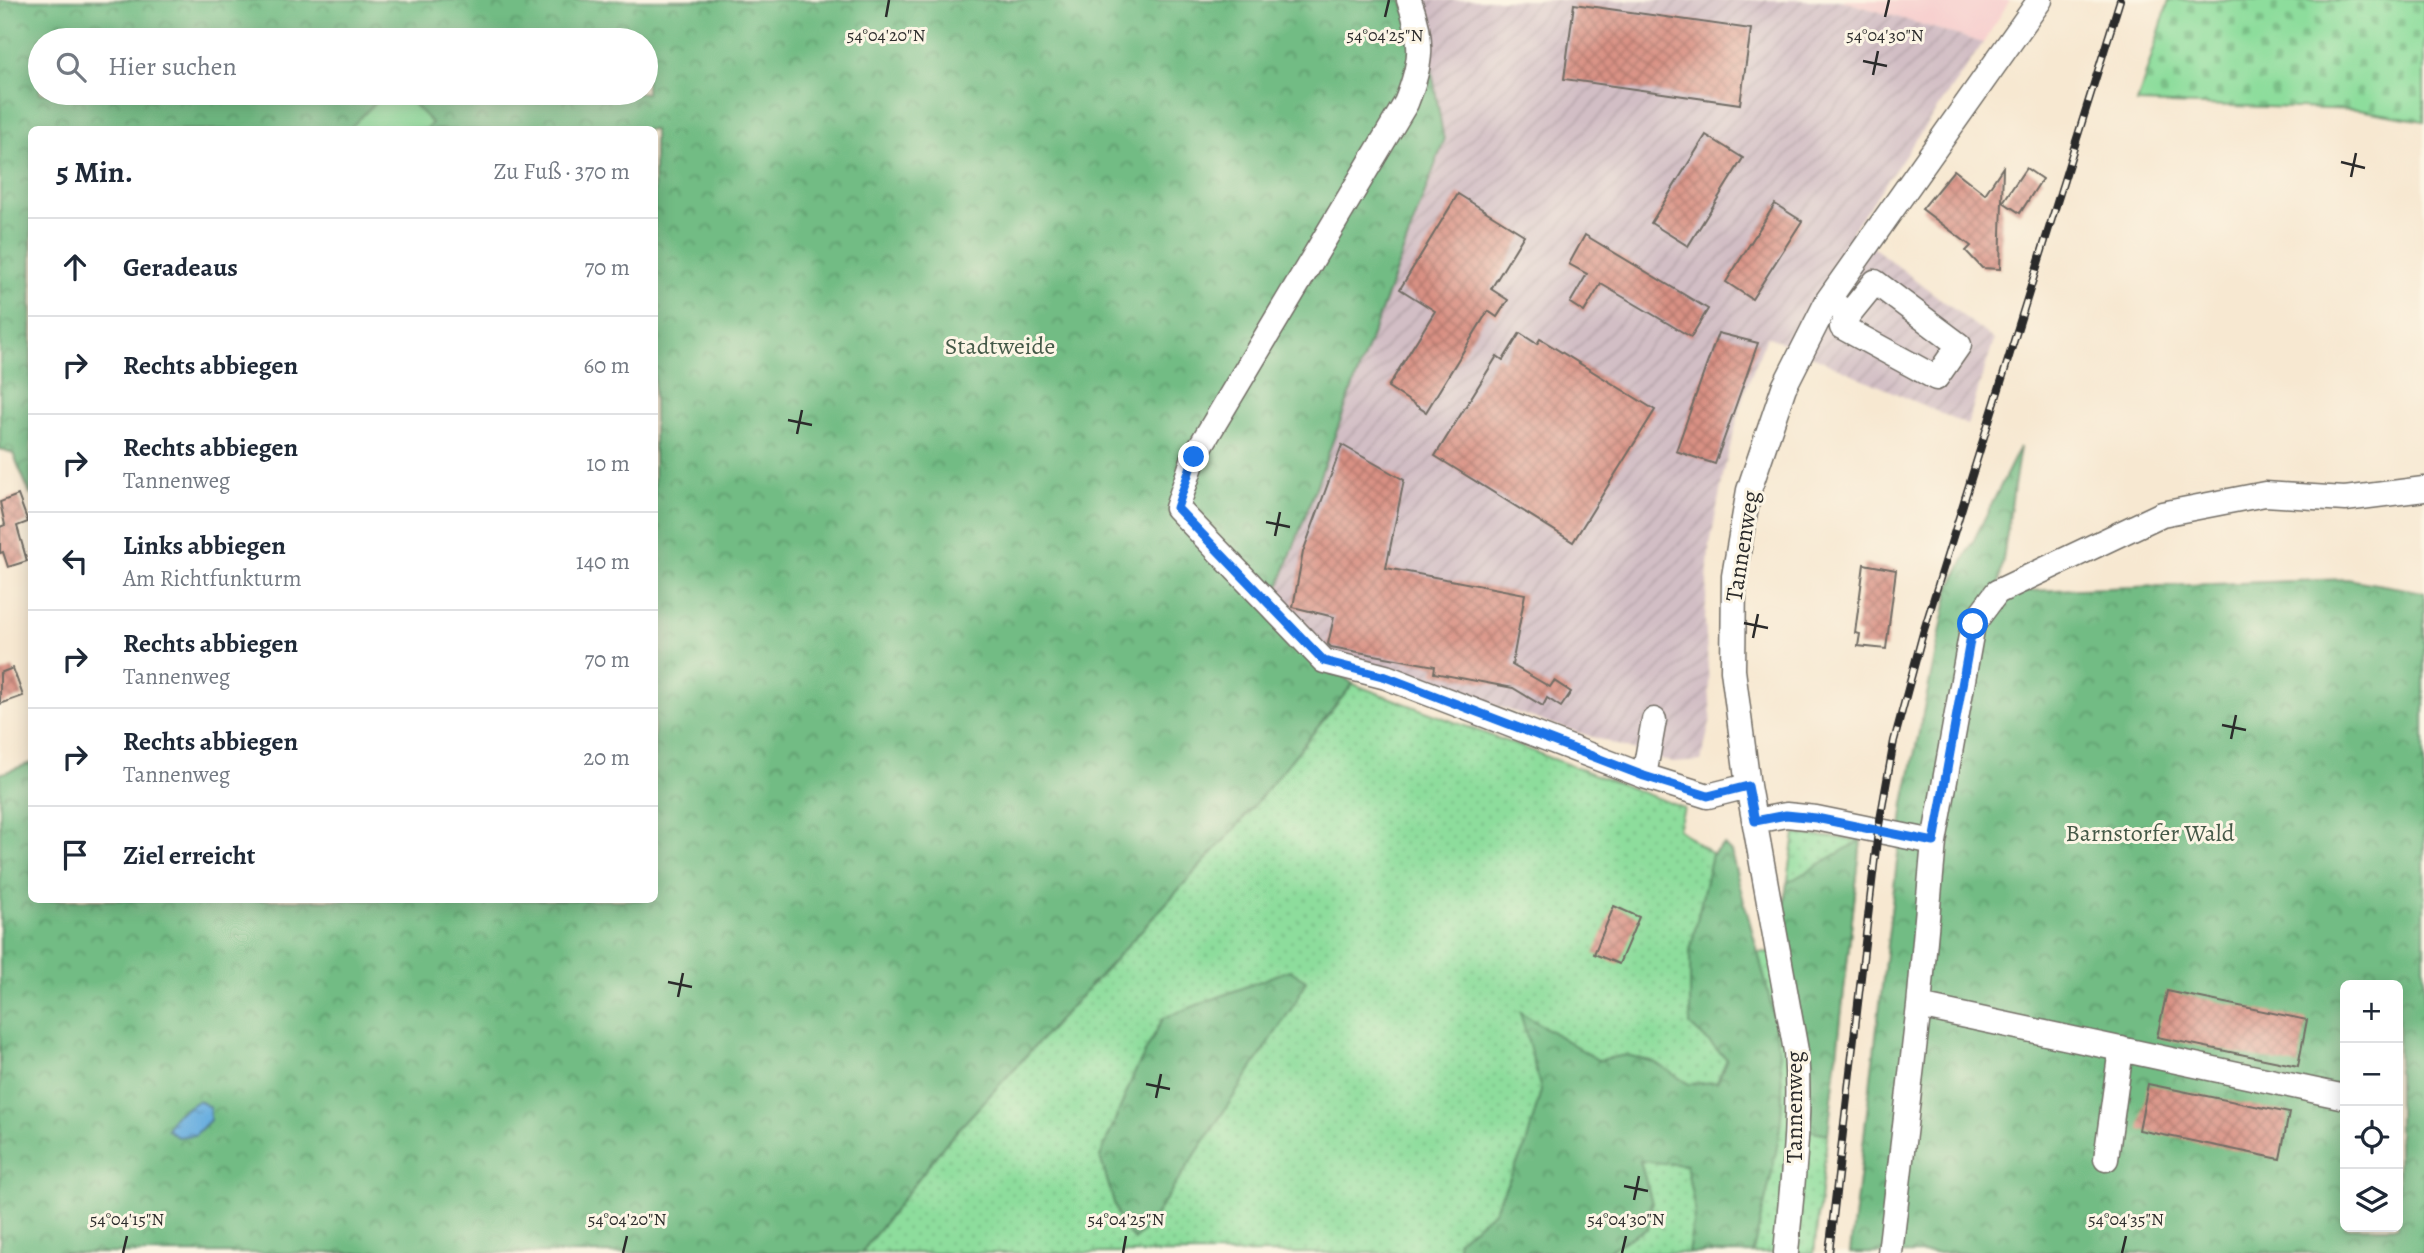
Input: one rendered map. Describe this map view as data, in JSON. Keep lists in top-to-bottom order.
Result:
{
  "streets": {
    "street": ["Tannenweg"]
  },
  "parks": ["Stadtweide", "Barnstorfer Wald"],
  "page": {
    "search": "Hier suchen",
    "heading": ["5 Min.", "Zu Fuß · 370 m"],
    "list": [
      ["Geradeaus", "70 m"],
      ["Rechts abbiegen", "60 m"],
      ["Rechts abbiegen", "Tannenweg", "10 m"],
      ["Links abbiegen", "Am Richtfunkturm", "140 m"],
      ["Rechts abbiegen", "Tannenweg", "70 m"],
      ["Rechts abbiegen", "Tannenweg", "20 m"],
      "Ziel erreicht"
    ],
    "map_buttons": ["+", "−"]
  },
  "coordinates": [
    "54°04'20\"N",
    "54°04'25\"N",
    "54°04'30\"N",
    "54°04'15\"N",
    "54°04'35\"N"
  ]
}
